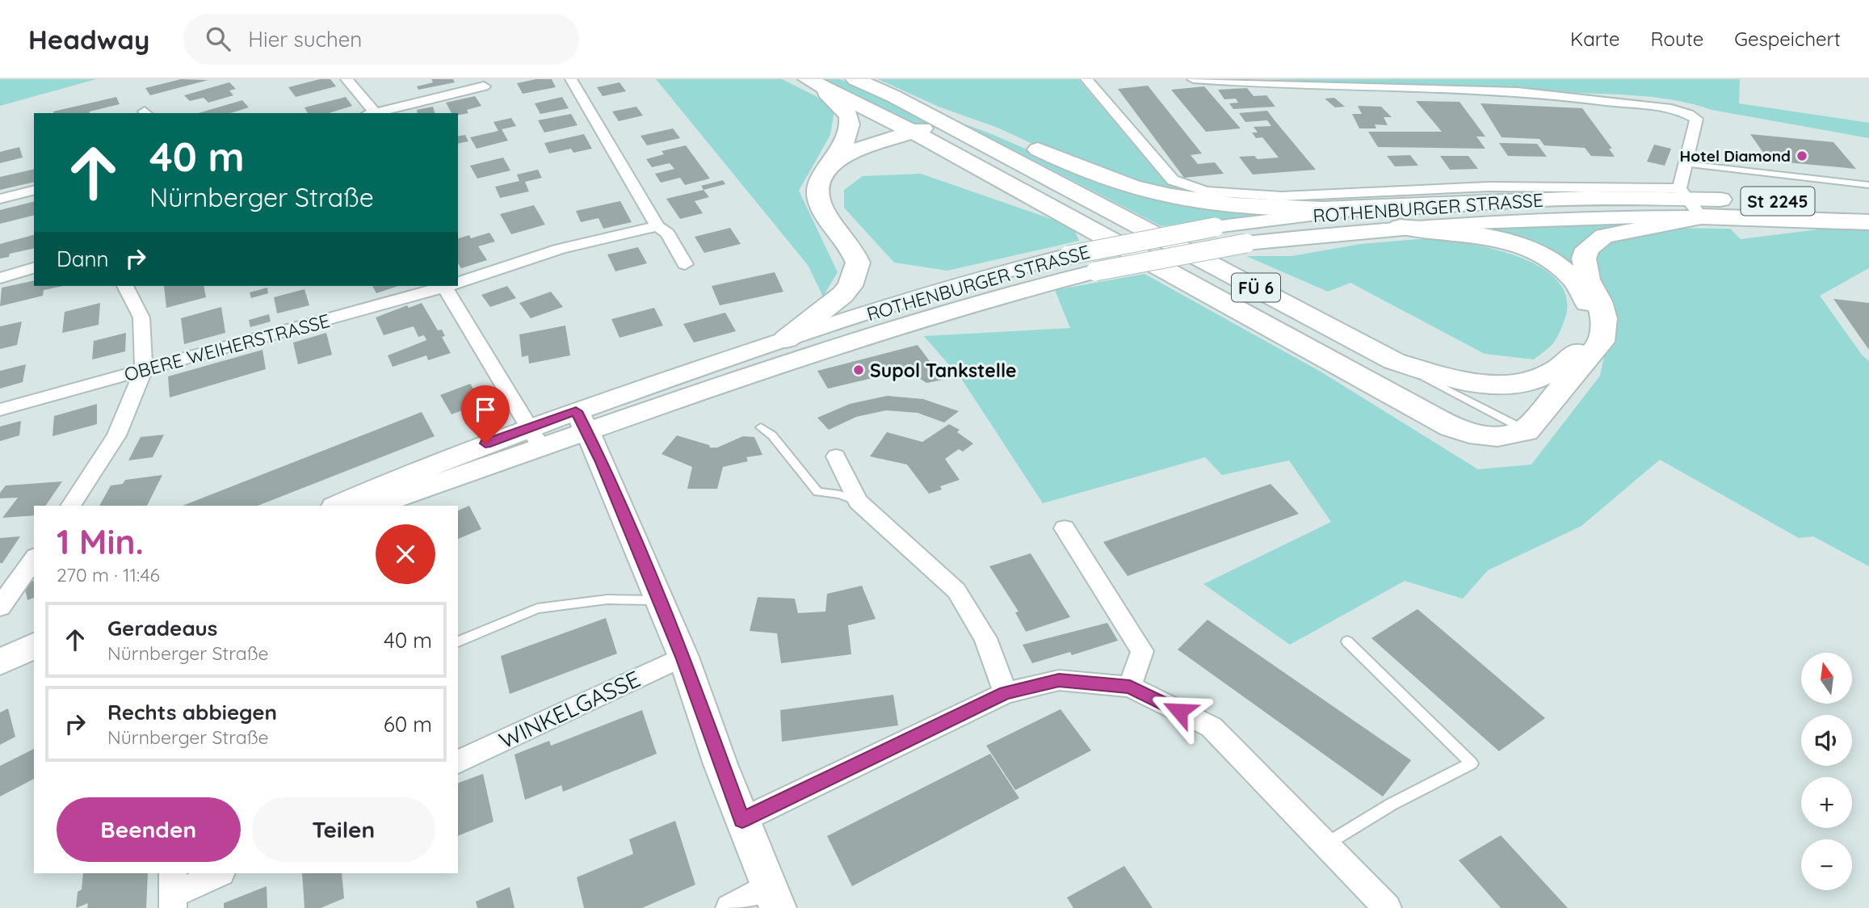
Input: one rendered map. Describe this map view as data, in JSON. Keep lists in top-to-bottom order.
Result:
{
  "streets": {
    "main road": ["St 2245", "ROTHENBURGER STRASSE", "FÜ 6"],
    "street": ["OBERE WEIHERSTRASSE", "WINKELGASSE"]
  },
  "places": ["Hotel Diamond", "Supol Tankstelle"],
  "north": "top",
  "page": {
    "header": "Headway",
    "search": "Hier suchen",
    "nav": ["Karte", "Route", "Gespeichert"],
    "turn": ["40 m", "Nürnberger Straße"],
    "then": "Dann",
    "heading": ["1 Min.", "270 m · 11:46"],
    "list": [
      {
        "name": "Geradeaus",
        "note": "Nürnberger Straße",
        "value": "40 m"
      },
      {
        "name": "Rechts abbiegen",
        "note": "Nürnberger Straße",
        "value": "60 m"
      }
    ],
    "map_buttons": ["+", "−"],
    "buttons": ["Beenden", "Teilen"]
  }
}
